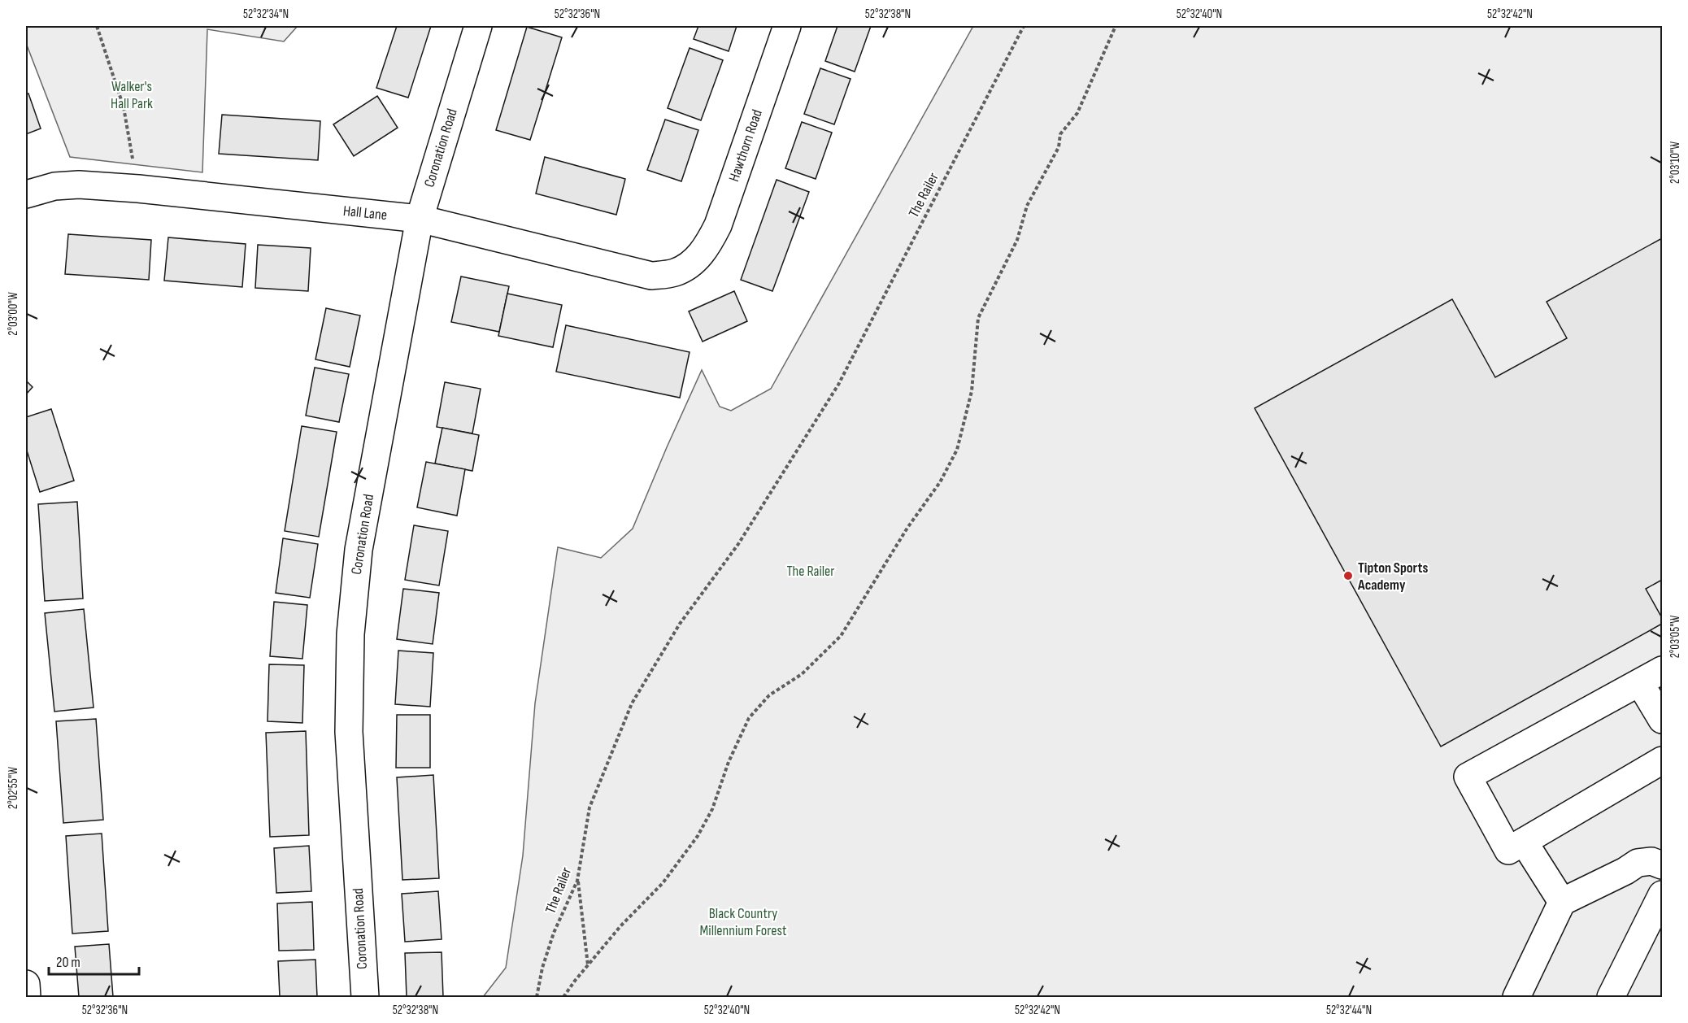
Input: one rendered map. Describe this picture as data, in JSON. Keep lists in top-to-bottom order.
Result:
{
  "streets": {
    "street": ["Hawthorn Road", "Coronation Road", "Hall Lane"],
    "path": ["The Railer"]
  },
  "crossings": [
    ["Hawthorn Road", "Hall Lane"],
    ["Coronation Road", "Hall Lane"]
  ],
  "parks": ["Walker's Hall Park", "The Railer", "Black Country Millennium Forest"],
  "places": ["Tipton Sports Academy"],
  "scale_bar": "20 m",
  "coordinates": [
    "52°32'34\"N",
    "52°32'36\"N",
    "52°32'38\"N",
    "52°32'40\"N",
    "52°32'42\"N",
    "2°03'10\"W",
    "2°03'00\"W",
    "2°03'05\"W",
    "2°02'55\"W",
    "52°32'44\"N"
  ]
}
